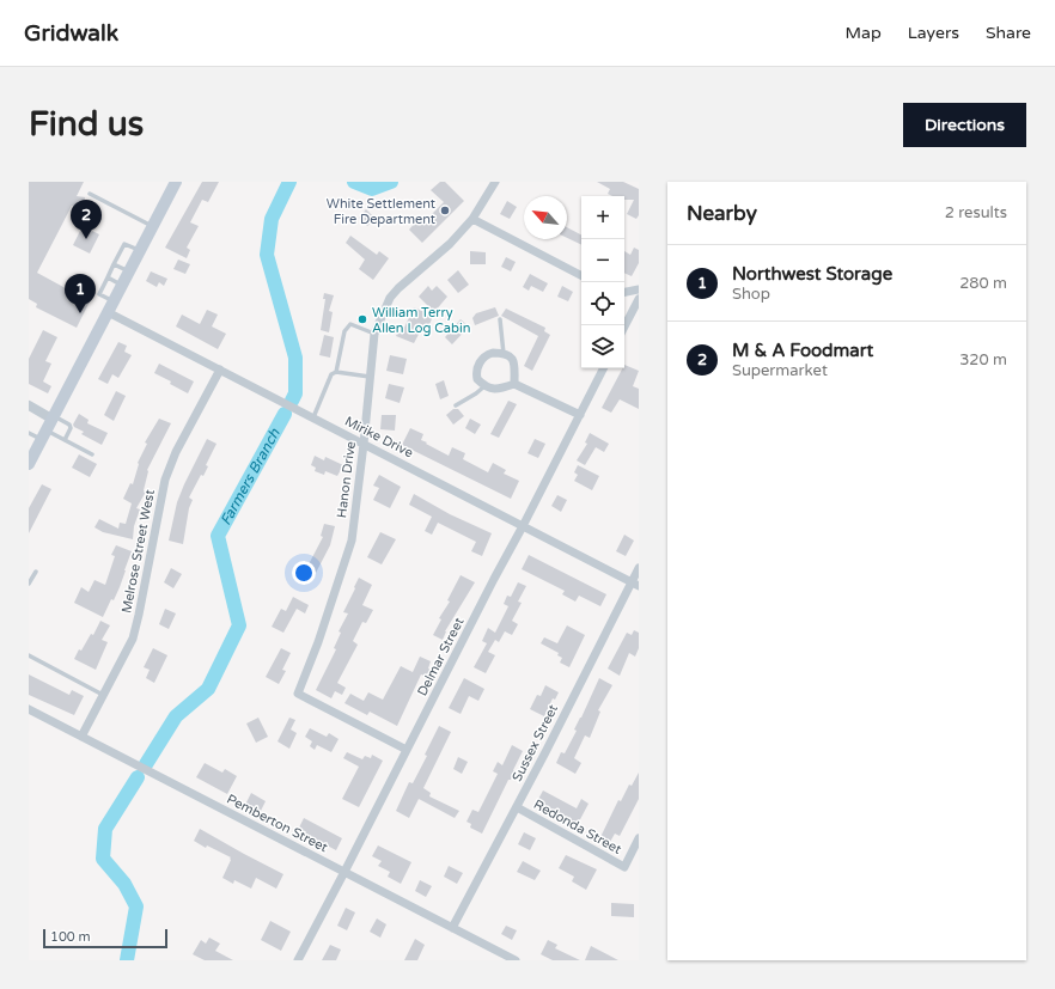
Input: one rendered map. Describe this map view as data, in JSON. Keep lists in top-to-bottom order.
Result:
{
  "streets": {
    "street": [
      "Mirike Drive",
      "Hanon Drive",
      "Melrose Street West",
      "Delmar Street",
      "Sussex Street",
      "Pemberton Street",
      "Redonda Street"
    ]
  },
  "crossings": [
    ["Mirike Drive", "Hanon Drive"],
    ["Mirike Drive", "Melrose Street West"],
    ["Mirike Drive", "Delmar Street"],
    ["Mirike Drive", "Sussex Street"],
    ["Hanon Drive", "Delmar Street"],
    ["Melrose Street West", "Pemberton Street"],
    ["Delmar Street", "Pemberton Street"],
    ["Sussex Street", "Pemberton Street"],
    ["Sussex Street", "Redonda Street"]
  ],
  "water": ["Farmers Branch"],
  "places": ["White Settlement Fire Department", "William Terry Allen Log Cabin"],
  "scale_bar": "100 m",
  "north": "top left",
  "page": {
    "header": "Gridwalk",
    "nav": ["Map", "Layers", "Share"],
    "buttons": "Directions",
    "title": "Find us",
    "heading": ["Nearby", "2 results"],
    "map_buttons": ["+", "−"],
    "pins": ["2", "1"],
    "list": [
      {
        "mark": "1",
        "name": "Northwest Storage",
        "note": "Shop",
        "value": "280 m"
      },
      {
        "mark": "2",
        "name": "M & A Foodmart",
        "note": "Supermarket",
        "value": "320 m"
      }
    ],
    "scale": "100 m"
  }
}
